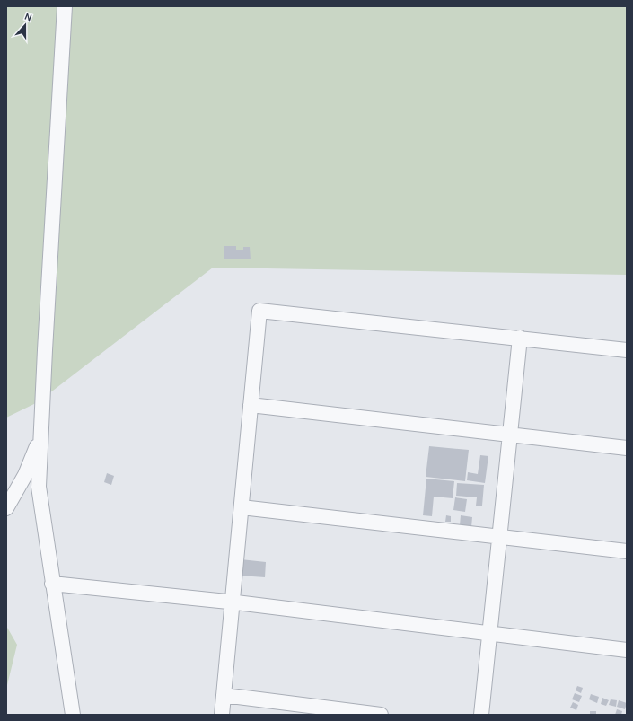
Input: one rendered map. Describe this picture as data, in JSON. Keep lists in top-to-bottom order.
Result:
{
  "north": "top"
}
